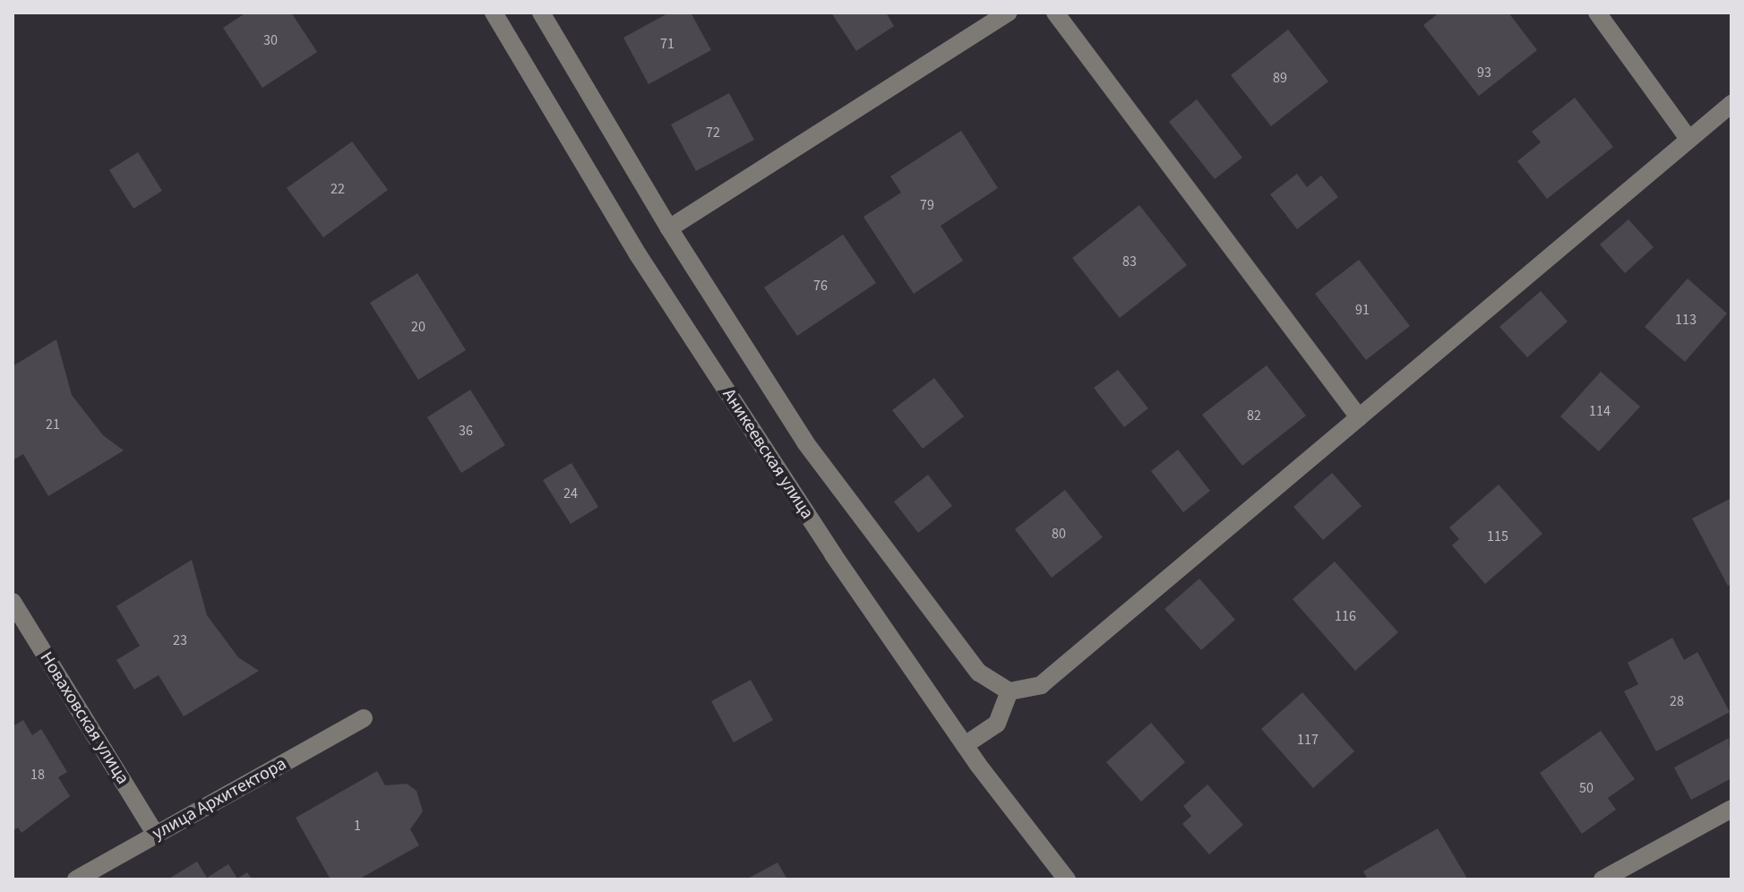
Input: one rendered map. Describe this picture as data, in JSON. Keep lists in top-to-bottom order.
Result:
{
  "streets": {
    "street": ["Аникеевская улица", "Новаховская улица", "улица Архитектора"]
  },
  "crossings": [
    ["Новаховская улица", "улица Архитектора"]
  ],
  "house_numbers": [
    "30",
    "71",
    "93",
    "89",
    "72",
    "22",
    "79",
    "83",
    "76",
    "91",
    "113",
    "20",
    "114",
    "82",
    "21",
    "36",
    "24",
    "80",
    "115",
    "116",
    "23",
    "28",
    "117",
    "18",
    "50",
    "1"
  ]
}
